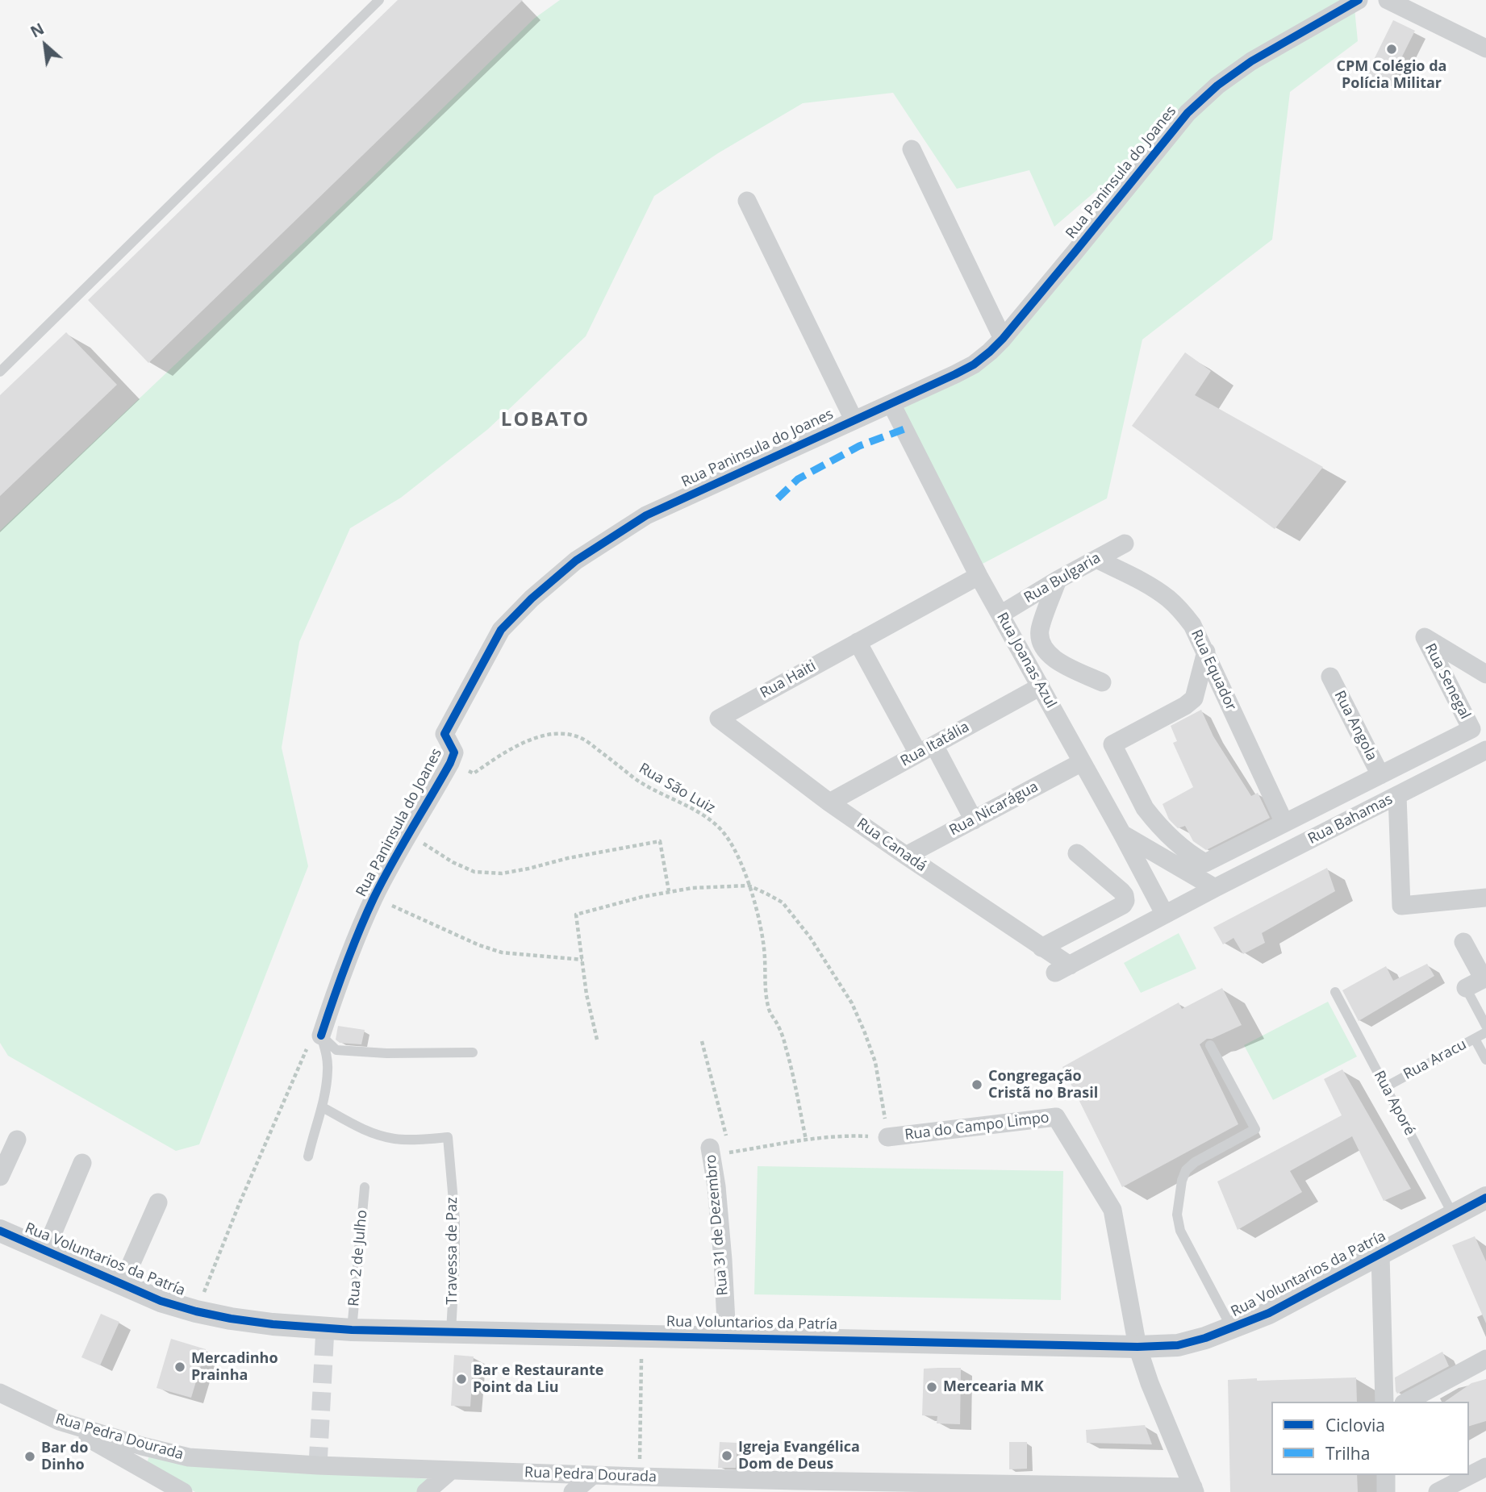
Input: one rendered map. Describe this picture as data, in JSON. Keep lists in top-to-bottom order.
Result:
{
  "streets": {
    "street": [
      "Rua Paninsula do Joanes",
      "Rua Bulgaria",
      "Rua Joanas Azul",
      "Rua Equador",
      "Rua Haiti",
      "Rua Senegal",
      "Rua Angola",
      "Rua Itatália",
      "Rua Nicarágua",
      "Rua Bahamas",
      "Rua Canadá",
      "Rua do Campo Limpo",
      "Rua 31 de Dezembro",
      "Rua Voluntarios da Patría",
      "Rua Pedra Dourada"
    ],
    "lane": [
      "Rua Aracu",
      "Rua Aporé",
      "Travessa de Paz",
      "Rua 2 de Julho"
    ],
    "path": ["Rua São Luiz"]
  },
  "crossings": [
    ["Rua Paninsula do Joanes", "Rua Joanas Azul"],
    ["Rua Paninsula do Joanes", "Rua São Luiz"],
    ["Rua Bulgaria", "Rua Joanas Azul"],
    ["Rua Bulgaria", "Rua Equador"],
    ["Rua Joanas Azul", "Rua Haiti"],
    ["Rua Joanas Azul", "Rua Itatália"],
    ["Rua Joanas Azul", "Rua Nicarágua"],
    ["Rua Joanas Azul", "Rua Bahamas"],
    ["Rua Equador", "Rua Bahamas"],
    ["Rua Haiti", "Rua Canadá"],
    ["Rua Senegal", "Rua Bahamas"],
    ["Rua Angola", "Rua Bahamas"],
    ["Rua Itatália", "Rua Canadá"],
    ["Rua Nicarágua", "Rua Canadá"],
    ["Rua Bahamas", "Rua Canadá"],
    ["Rua Aracu", "Rua Aporé"],
    ["Rua Aporé", "Rua Voluntarios da Patría"],
    ["Rua do Campo Limpo", "Rua Voluntarios da Patría"],
    ["Rua 31 de Dezembro", "Rua Voluntarios da Patría"],
    ["Travessa de Paz", "Rua Voluntarios da Patría"],
    ["Rua 2 de Julho", "Rua Voluntarios da Patría"]
  ],
  "districts": ["LOBATO"],
  "places": [
    "CPM Colégio da Polícia Militar",
    "Congregação Cristã no Brasil",
    "Mercadinho Prainha",
    "Bar e Restaurante Point da Liu",
    "Mercearia MK",
    "Igreja Evangélica Dom de Deus",
    "Bar do Dinho"
  ],
  "legend": ["Ciclovia", "Trilha"],
  "north": "top left"
}
